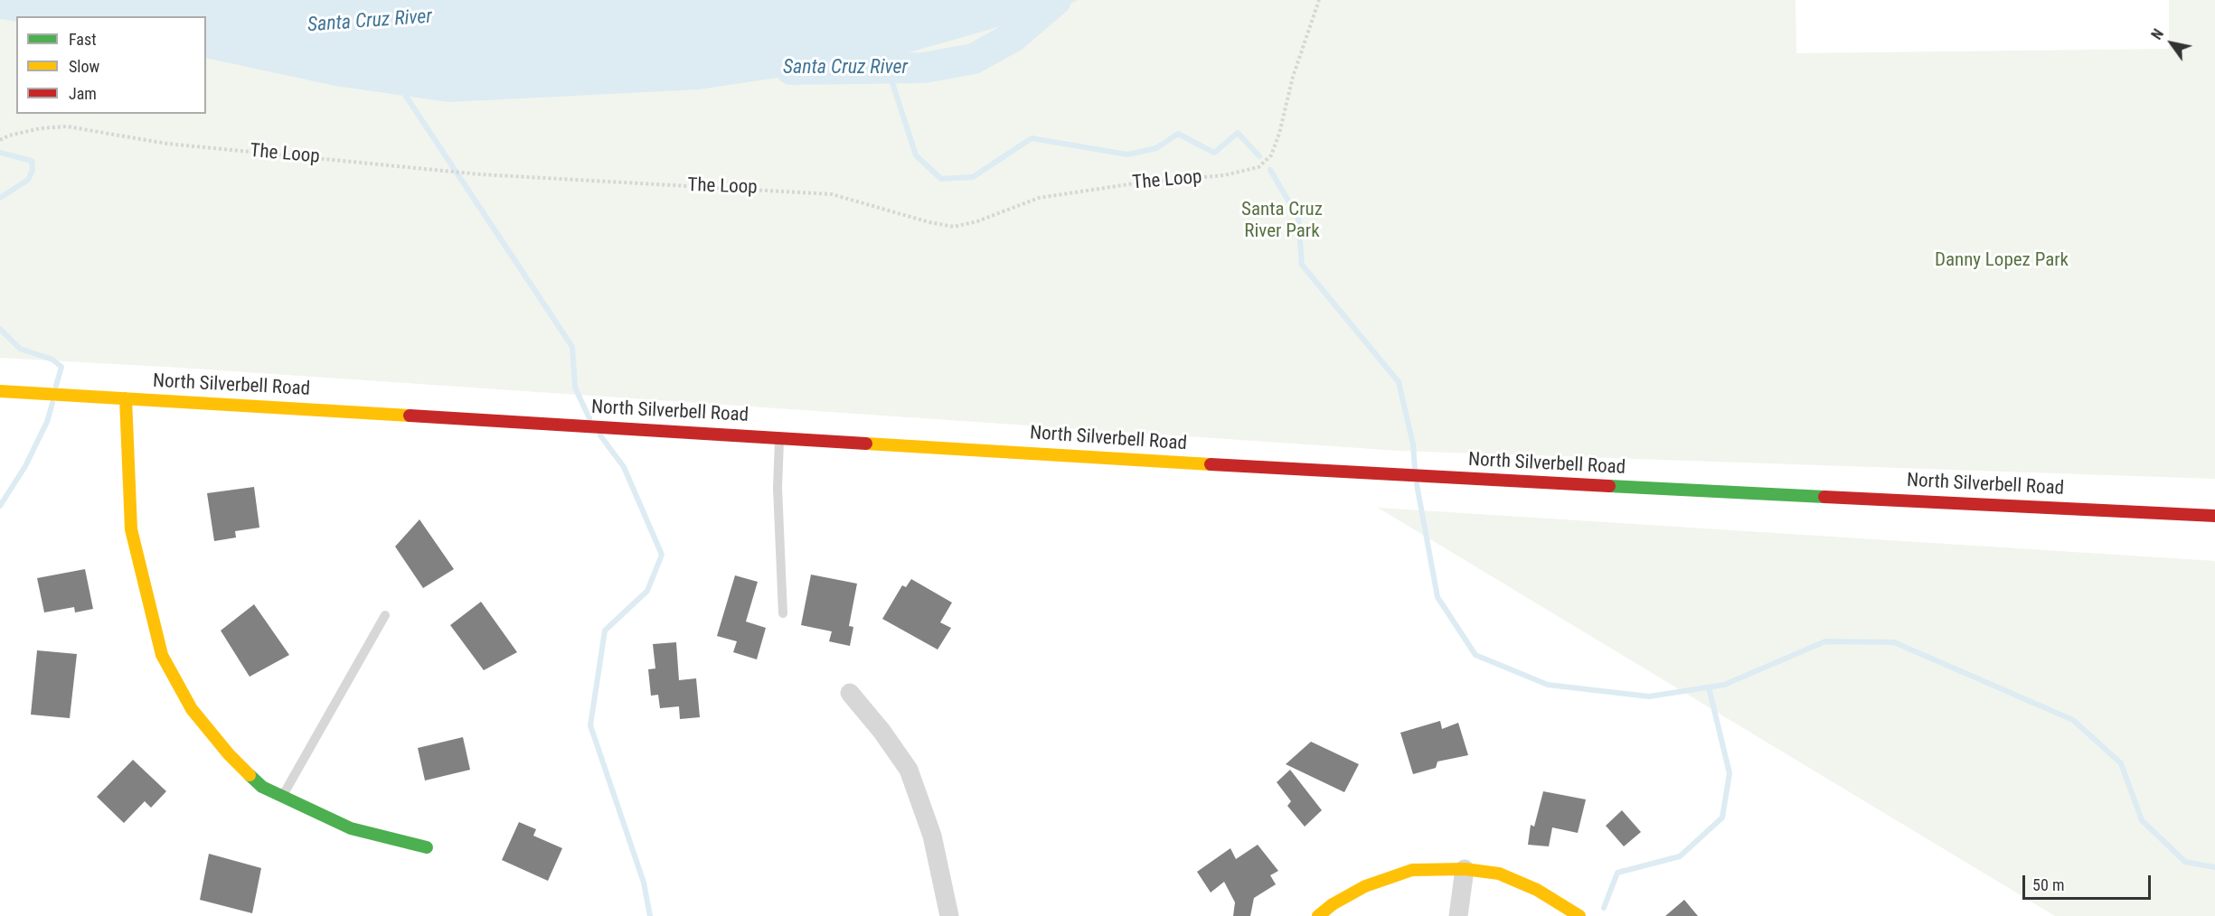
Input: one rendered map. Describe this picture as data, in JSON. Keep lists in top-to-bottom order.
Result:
{
  "streets": {
    "main road": ["North Silverbell Road"],
    "path": ["The Loop"]
  },
  "water": ["Santa Cruz River"],
  "parks": ["Santa Cruz River Park", "Danny Lopez Park"],
  "legend": ["Fast", "Slow", "Jam"],
  "scale_bar": "50 m",
  "north": "top left"
}
